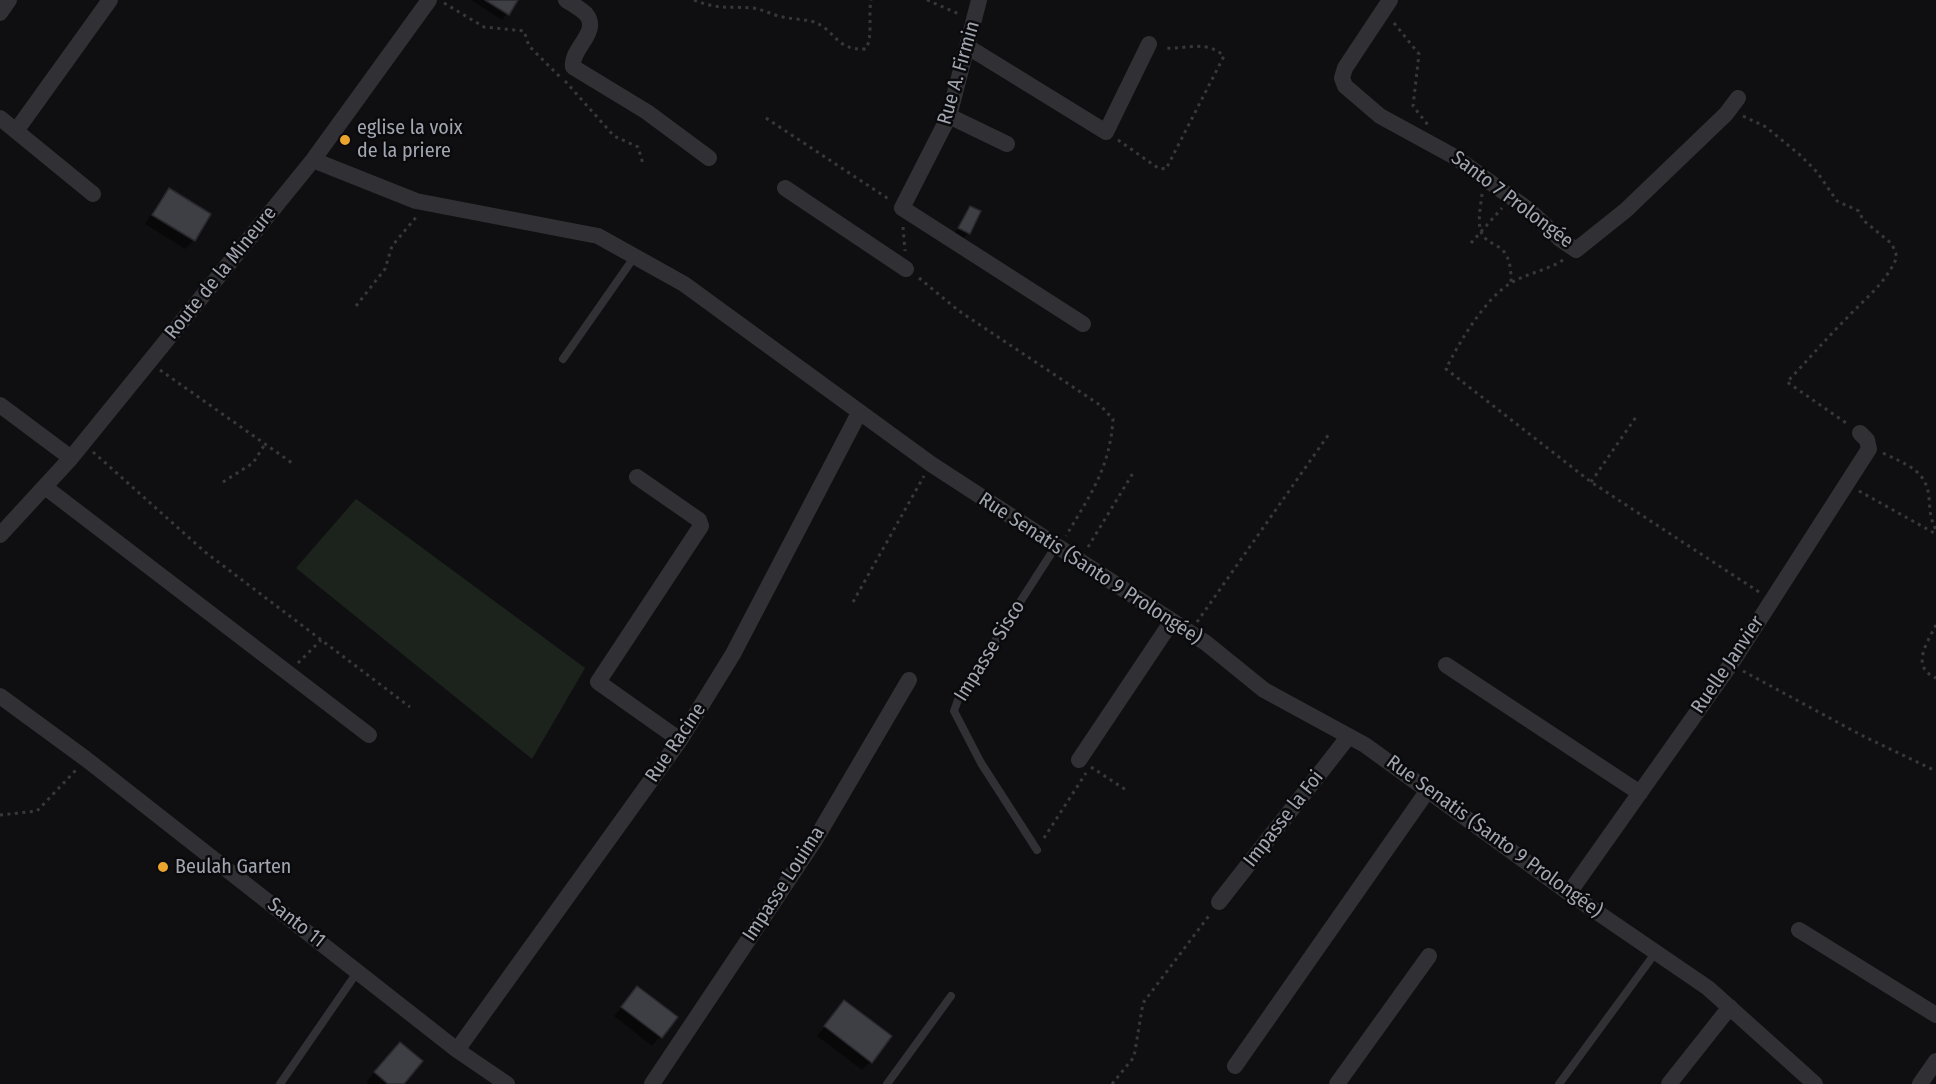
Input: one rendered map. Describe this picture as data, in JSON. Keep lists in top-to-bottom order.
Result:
{
  "streets": {
    "street": [
      "Rue A. Firmin",
      "Santo 7 Prolongée",
      "Route de la Mineure",
      "Rue Senatis (Santo 9 Prolongée)",
      "Ruelle Janvier",
      "Rue Racine",
      "Impasse la Foi",
      "Impasse Louima",
      "Santo 11"
    ],
    "lane": ["Impasse Sisco"]
  },
  "crossings": [
    ["Route de la Mineure", "Rue Senatis (Santo 9 Prolongée)"],
    ["Rue Senatis (Santo 9 Prolongée)", "Impasse Sisco"],
    ["Rue Senatis (Santo 9 Prolongée)", "Ruelle Janvier"],
    ["Rue Senatis (Santo 9 Prolongée)", "Rue Racine"],
    ["Rue Senatis (Santo 9 Prolongée)", "Impasse la Foi"],
    ["Rue Racine", "Santo 11"]
  ],
  "places": ["eglise la voix de la priere", "Beulah Garten"]
}
